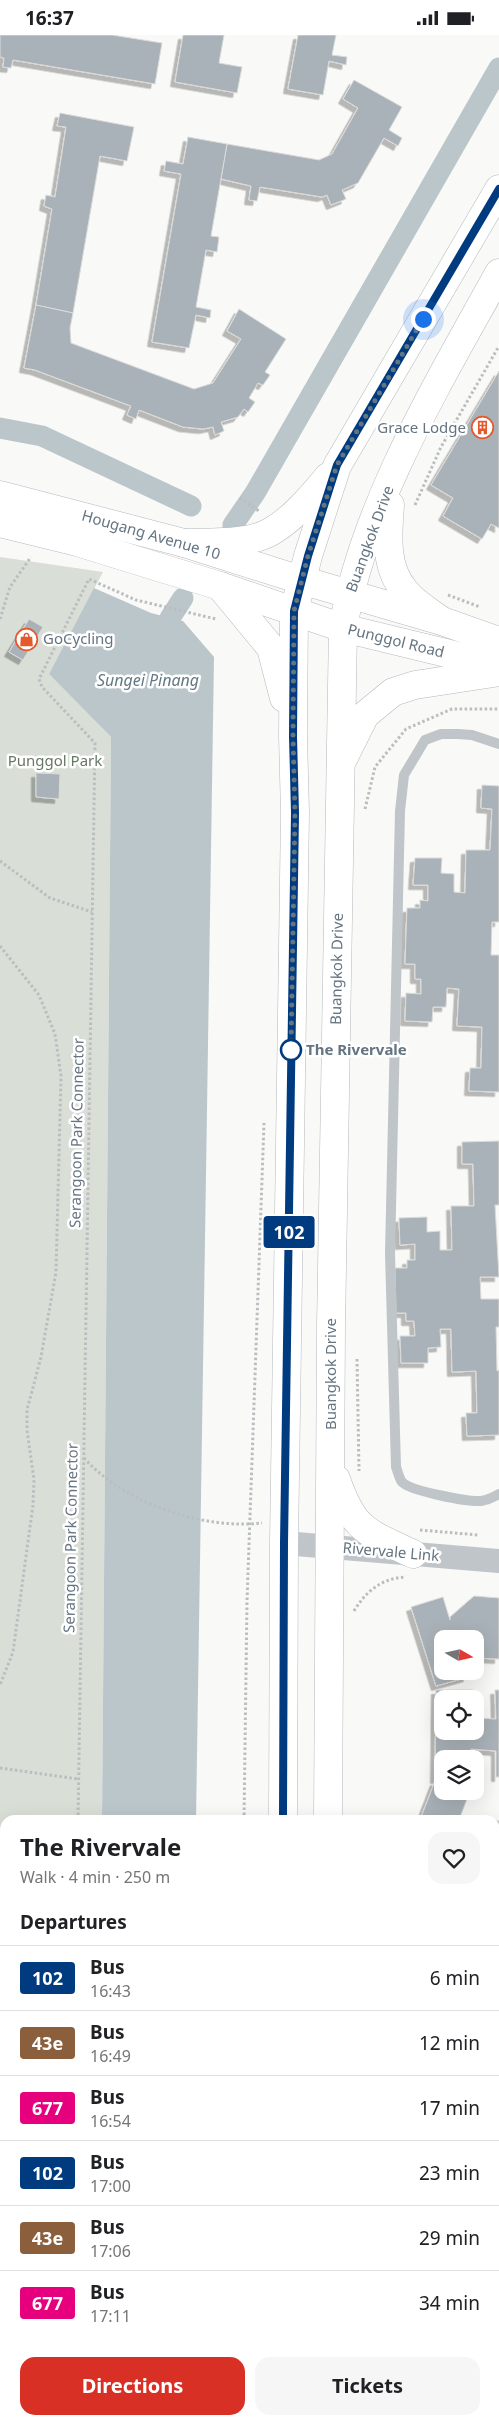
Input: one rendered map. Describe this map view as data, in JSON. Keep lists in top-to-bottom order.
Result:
{
  "streets": {
    "main road": ["Hougang Avenue 10", "Buangkok Drive", "Punggol Road"],
    "street": ["Rivervale Link"],
    "path": ["Serangoon Park Connector"]
  },
  "crossings": [
    ["Hougang Avenue 10", "Punggol Road"],
    ["Buangkok Drive", "Punggol Road"],
    ["Buangkok Drive", "Rivervale Link"]
  ],
  "water": ["Sungei Pinang"],
  "parks": ["Punggol Park"],
  "places": {
    "building": ["Grace Lodge"],
    "shop": ["GoCycling"],
    "other": ["The Rivervale"]
  },
  "lines": ["bus line 102"],
  "north": "right",
  "page": {
    "status": "16:37",
    "on_map": "102",
    "heading": [
      ["The Rivervale", "Walk · 4 min · 250 m"],
      "Departures"
    ],
    "list": [
      {
        "mark": "102",
        "name": "Bus",
        "note": "16:43",
        "value": "6 min"
      },
      {
        "mark": "43e",
        "name": "Bus",
        "note": "16:49",
        "value": "12 min"
      },
      {
        "mark": "677",
        "name": "Bus",
        "note": "16:54",
        "value": "17 min"
      },
      {
        "mark": "102",
        "name": "Bus",
        "note": "17:00",
        "value": "23 min"
      },
      {
        "mark": "43e",
        "name": "Bus",
        "note": "17:06",
        "value": "29 min"
      },
      {
        "mark": "677",
        "name": "Bus",
        "note": "17:11",
        "value": "34 min"
      }
    ],
    "buttons": ["Directions", "Tickets"]
  }
}
